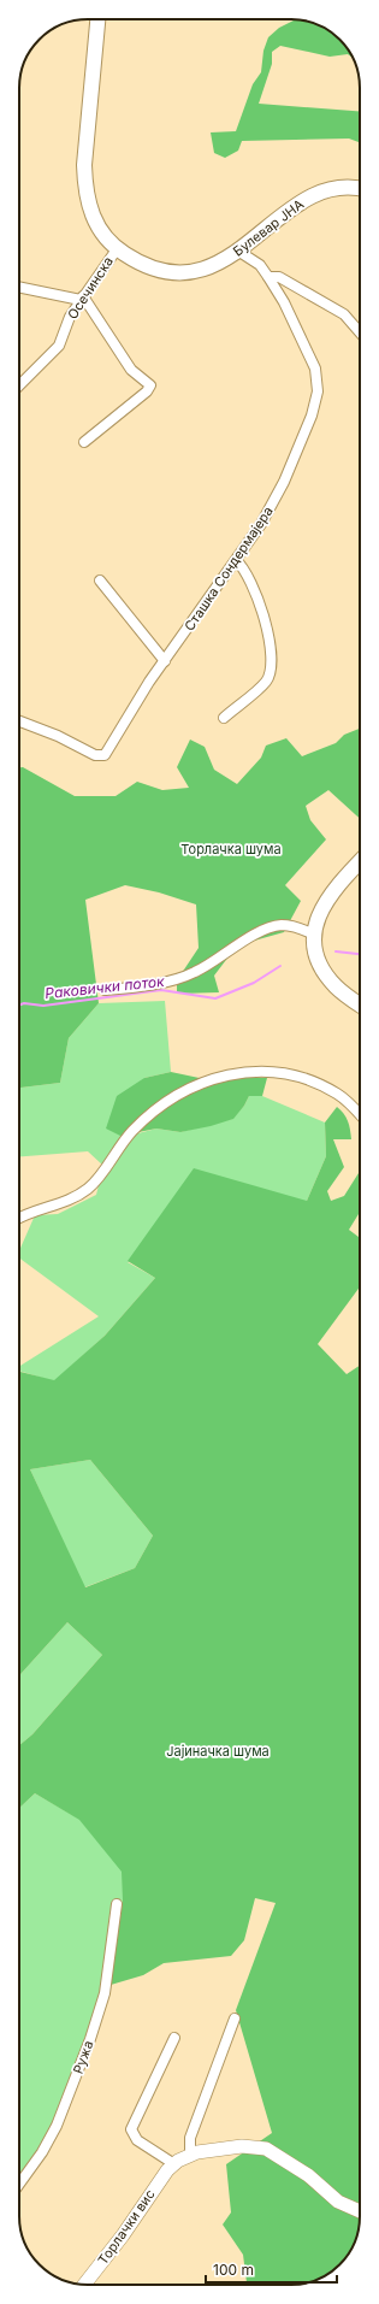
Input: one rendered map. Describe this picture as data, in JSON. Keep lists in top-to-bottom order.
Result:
{
  "streets": {
    "main road": ["Булевар ЈНА"],
    "street": [
      "Осечинска",
      "Сташка Сондермајера",
      "Ружа",
      "Торлачки вис"
    ]
  },
  "crossings": [
    ["Булевар ЈНА", "Осечинска"],
    ["Булевар ЈНА", "Сташка Сондермајера"]
  ],
  "water": ["Раковички поток"],
  "parks": ["Торлачка шума", "Јајиначка шума"],
  "scale_bar": "100 m"
}
